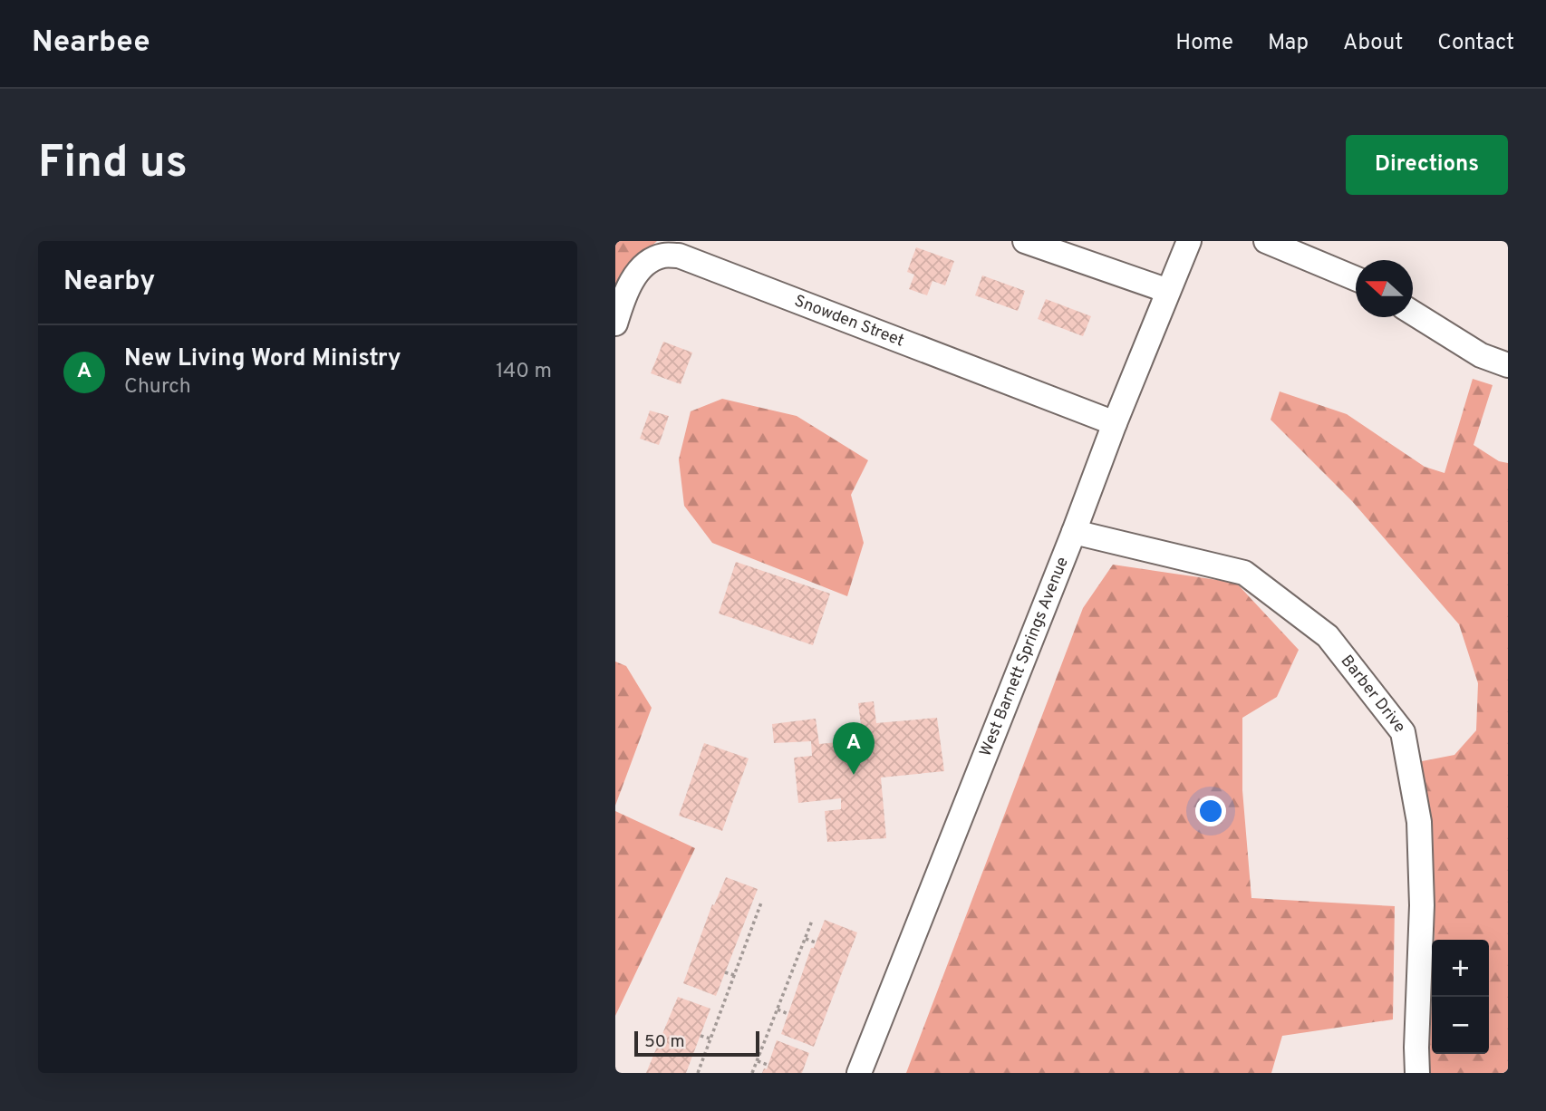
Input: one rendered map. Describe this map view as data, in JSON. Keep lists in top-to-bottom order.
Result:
{
  "streets": {
    "street": ["Snowden Street", "West Barnett Springs Avenue", "Barber Drive"]
  },
  "crossings": [
    ["Snowden Street", "West Barnett Springs Avenue"],
    ["West Barnett Springs Avenue", "Barber Drive"]
  ],
  "scale_bar": "50 m",
  "north": "left",
  "page": {
    "header": "Nearbee",
    "nav": [
      "Home",
      "Map",
      "About",
      "Contact"
    ],
    "buttons": "Directions",
    "title": "Find us",
    "heading": "Nearby",
    "list": [
      {
        "mark": "A",
        "name": "New Living Word Ministry",
        "note": "Church",
        "value": "140 m"
      }
    ],
    "pins": "A",
    "map_buttons": ["+", "−"],
    "scale": "50 m"
  }
}
